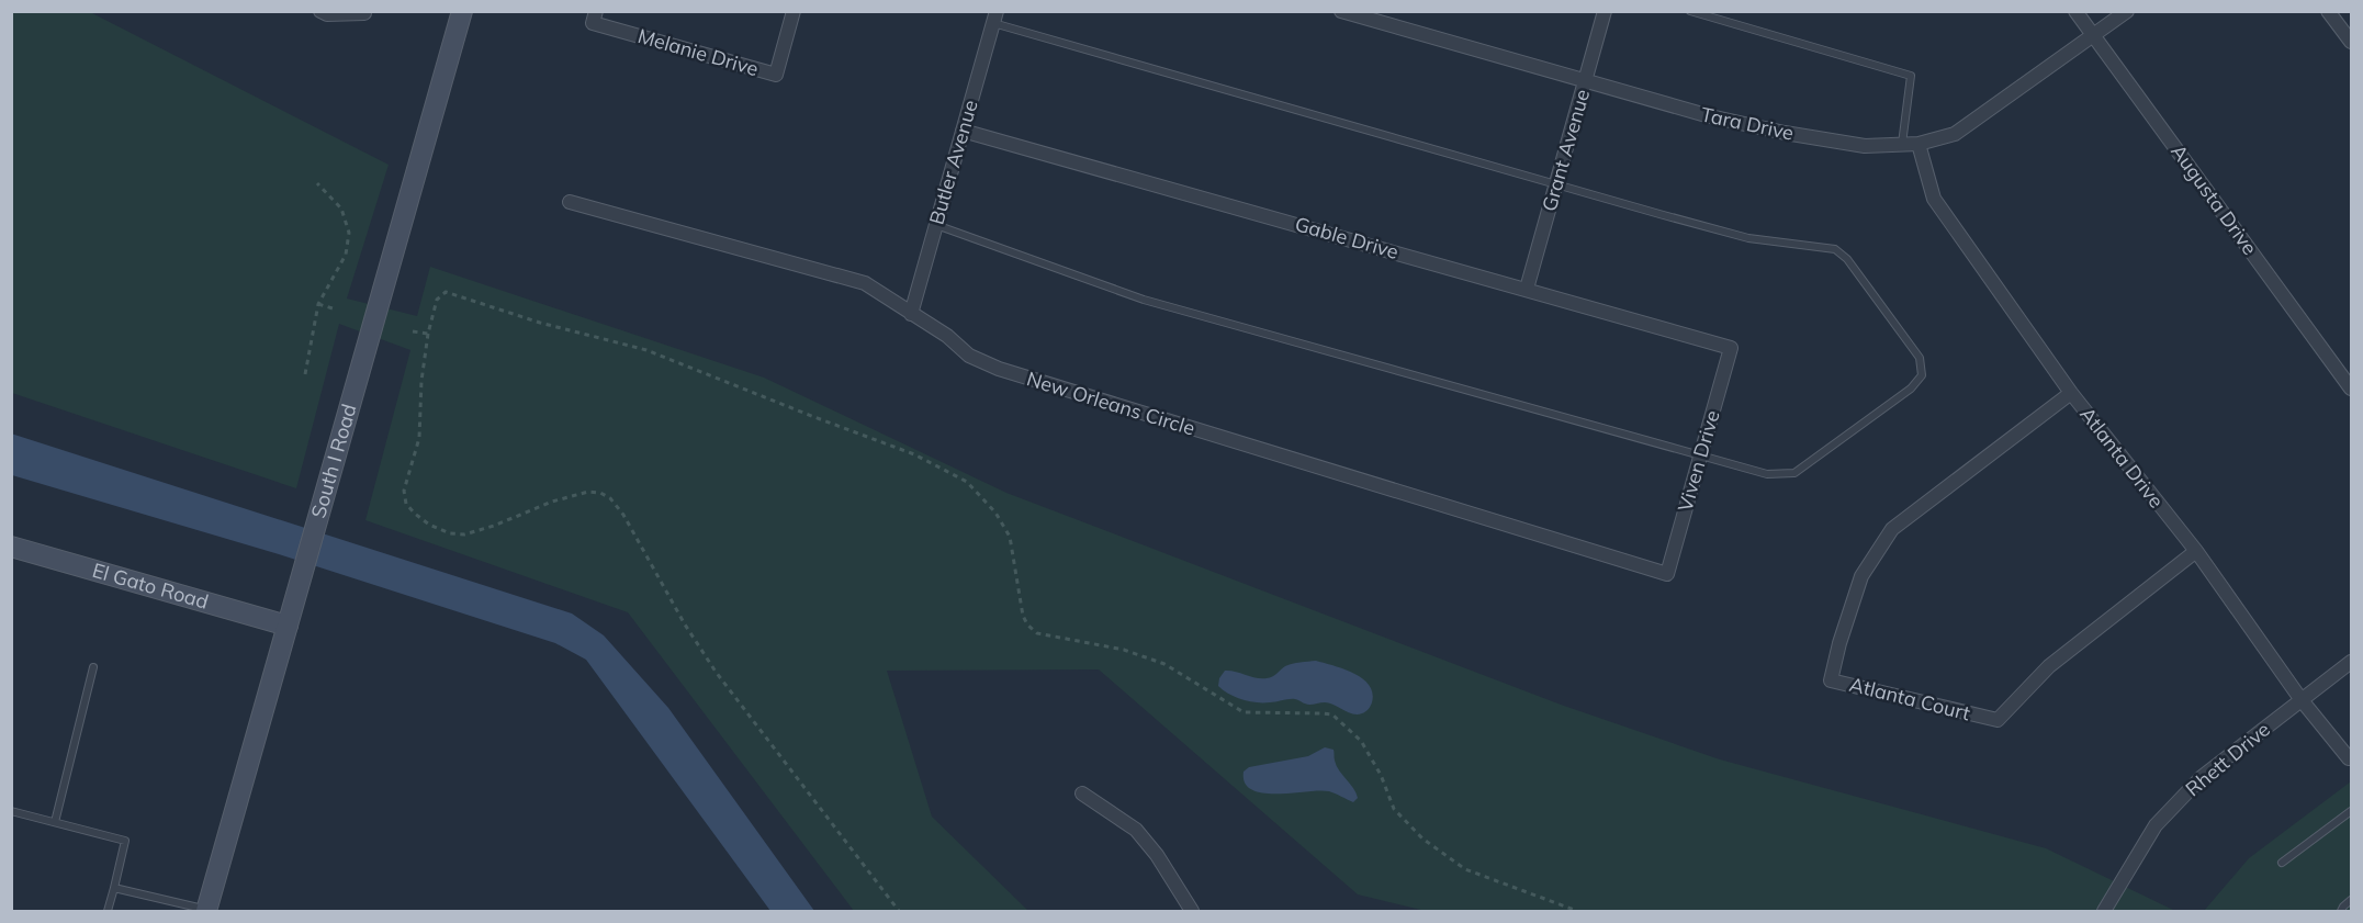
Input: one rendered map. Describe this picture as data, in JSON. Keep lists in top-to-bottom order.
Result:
{
  "streets": {
    "main road": ["South I Road", "El Gato Road"],
    "street": [
      "Melanie Drive",
      "Tara Drive",
      "Grant Avenue",
      "Butler Avenue",
      "Augusta Drive",
      "Gable Drive",
      "New Orleans Circle",
      "Atlanta Drive",
      "Viven Drive",
      "Atlanta Court",
      "Rhett Drive"
    ]
  },
  "crossings": [
    ["Tara Drive", "Grant Avenue"],
    ["Tara Drive", "Augusta Drive"],
    ["Tara Drive", "Atlanta Drive"],
    ["Grant Avenue", "Gable Drive"],
    ["Butler Avenue", "Gable Drive"],
    ["Butler Avenue", "New Orleans Circle"],
    ["Gable Drive", "Viven Drive"],
    ["New Orleans Circle", "Viven Drive"],
    ["Atlanta Drive", "Atlanta Court"],
    ["Atlanta Drive", "Rhett Drive"],
    ["South I Road", "El Gato Road"]
  ]
}
